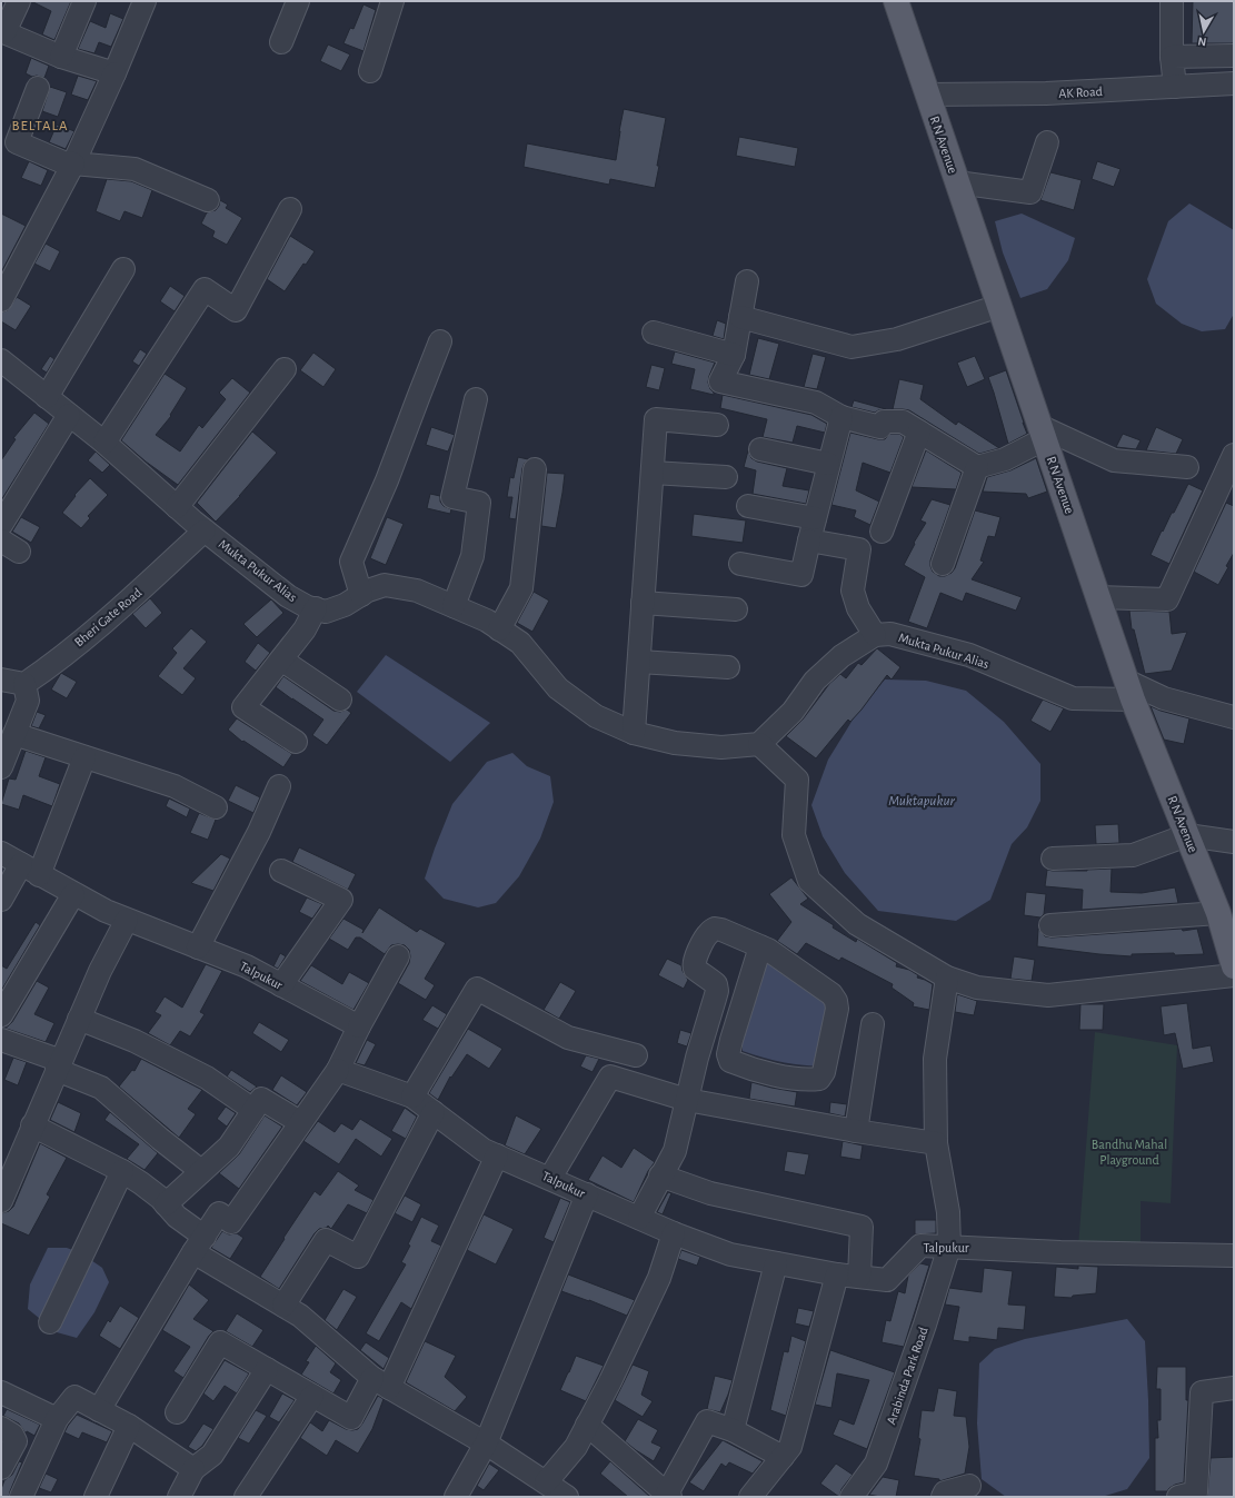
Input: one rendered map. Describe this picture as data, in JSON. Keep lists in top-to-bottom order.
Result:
{
  "streets": {
    "main road": ["R N Avenue"],
    "street": [
      "AK Road",
      "Mukta Pukur Alias",
      "Bheri Gate Road",
      "Talpukur",
      "Arabinda Park Road"
    ]
  },
  "crossings": [
    ["AK Road", "R N Avenue"],
    ["R N Avenue", "Mukta Pukur Alias"],
    ["Mukta Pukur Alias", "Bheri Gate Road"],
    ["Talpukur", "Arabinda Park Road"]
  ],
  "districts": ["BELTALA"],
  "water": ["Muktapukur"],
  "parks": ["Bandhu Mahal Playground"],
  "north": "bottom"
}
